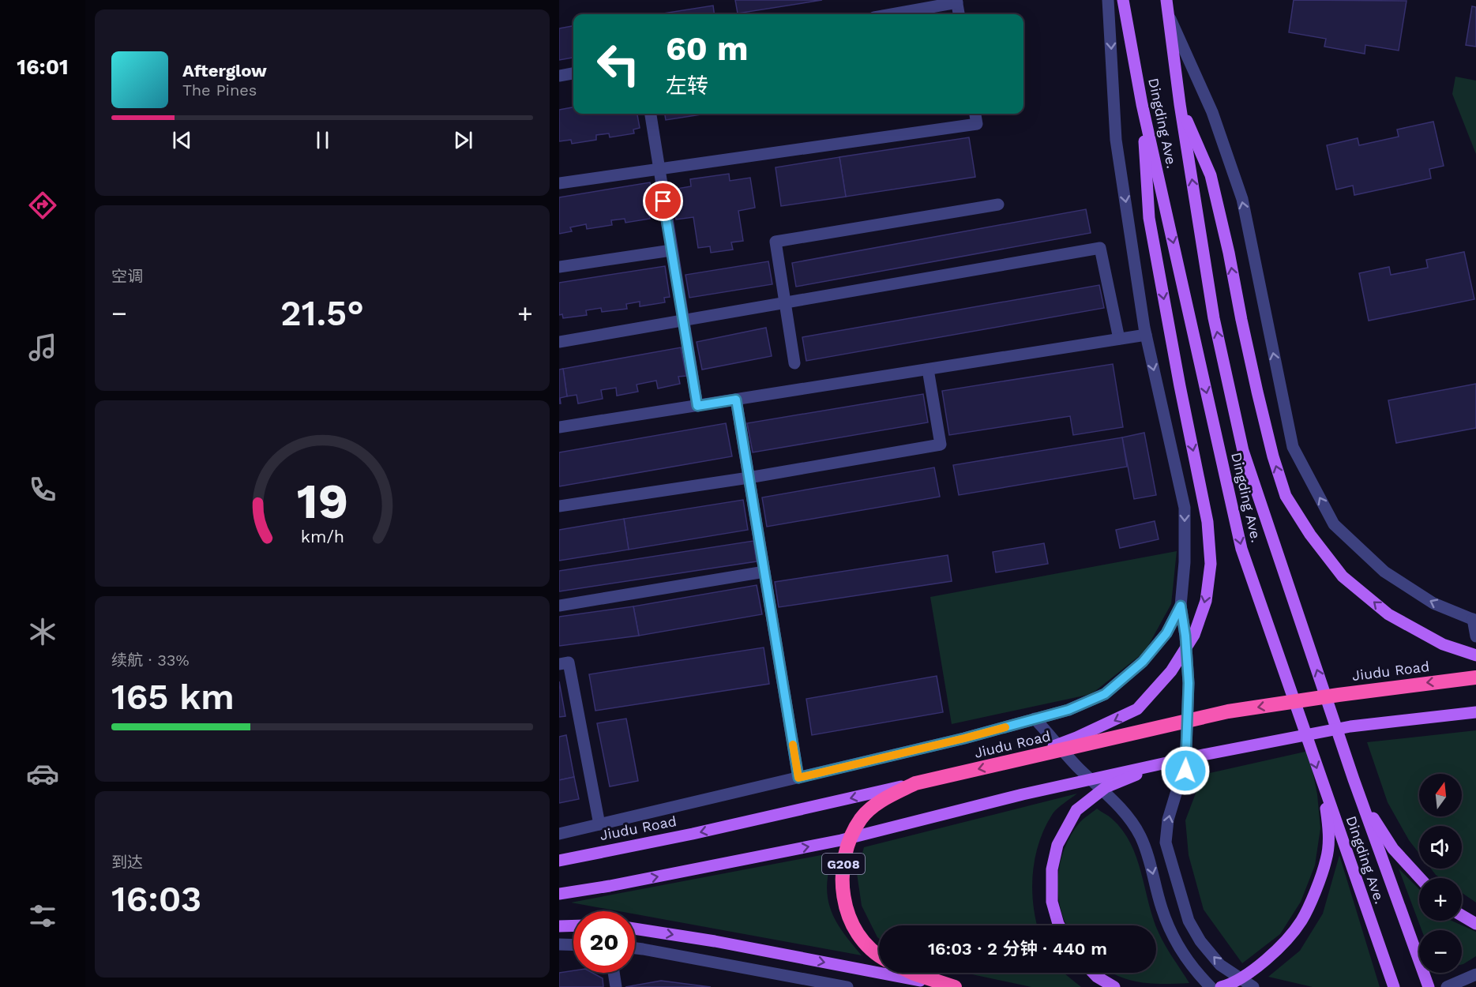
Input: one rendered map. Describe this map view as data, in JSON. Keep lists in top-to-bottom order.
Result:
{
  "streets": {
    "highway": ["Jiudu Road", "G208"],
    "main road": ["Dingding Ave."]
  },
  "crossings": [
    ["Jiudu Road", "G208"]
  ],
  "one_way": ["Jiudu Road"],
  "north": "top",
  "page": {
    "tabs": "16:01",
    "turn": ["60 m", "左转"],
    "song": ["Afterglow", "The Pines"],
    "tile": [
      "空调",
      ["续航 · 33%", "165 km"],
      ["到达", "16:03"]
    ],
    "heat": ["−", "21.5°", "+"],
    "map_buttons": ["+", "−"],
    "limit": "20",
    "trip": "16:03 · 2 分钟 · 440 m",
    "gauge": ["19", "km/h"]
  }
}
